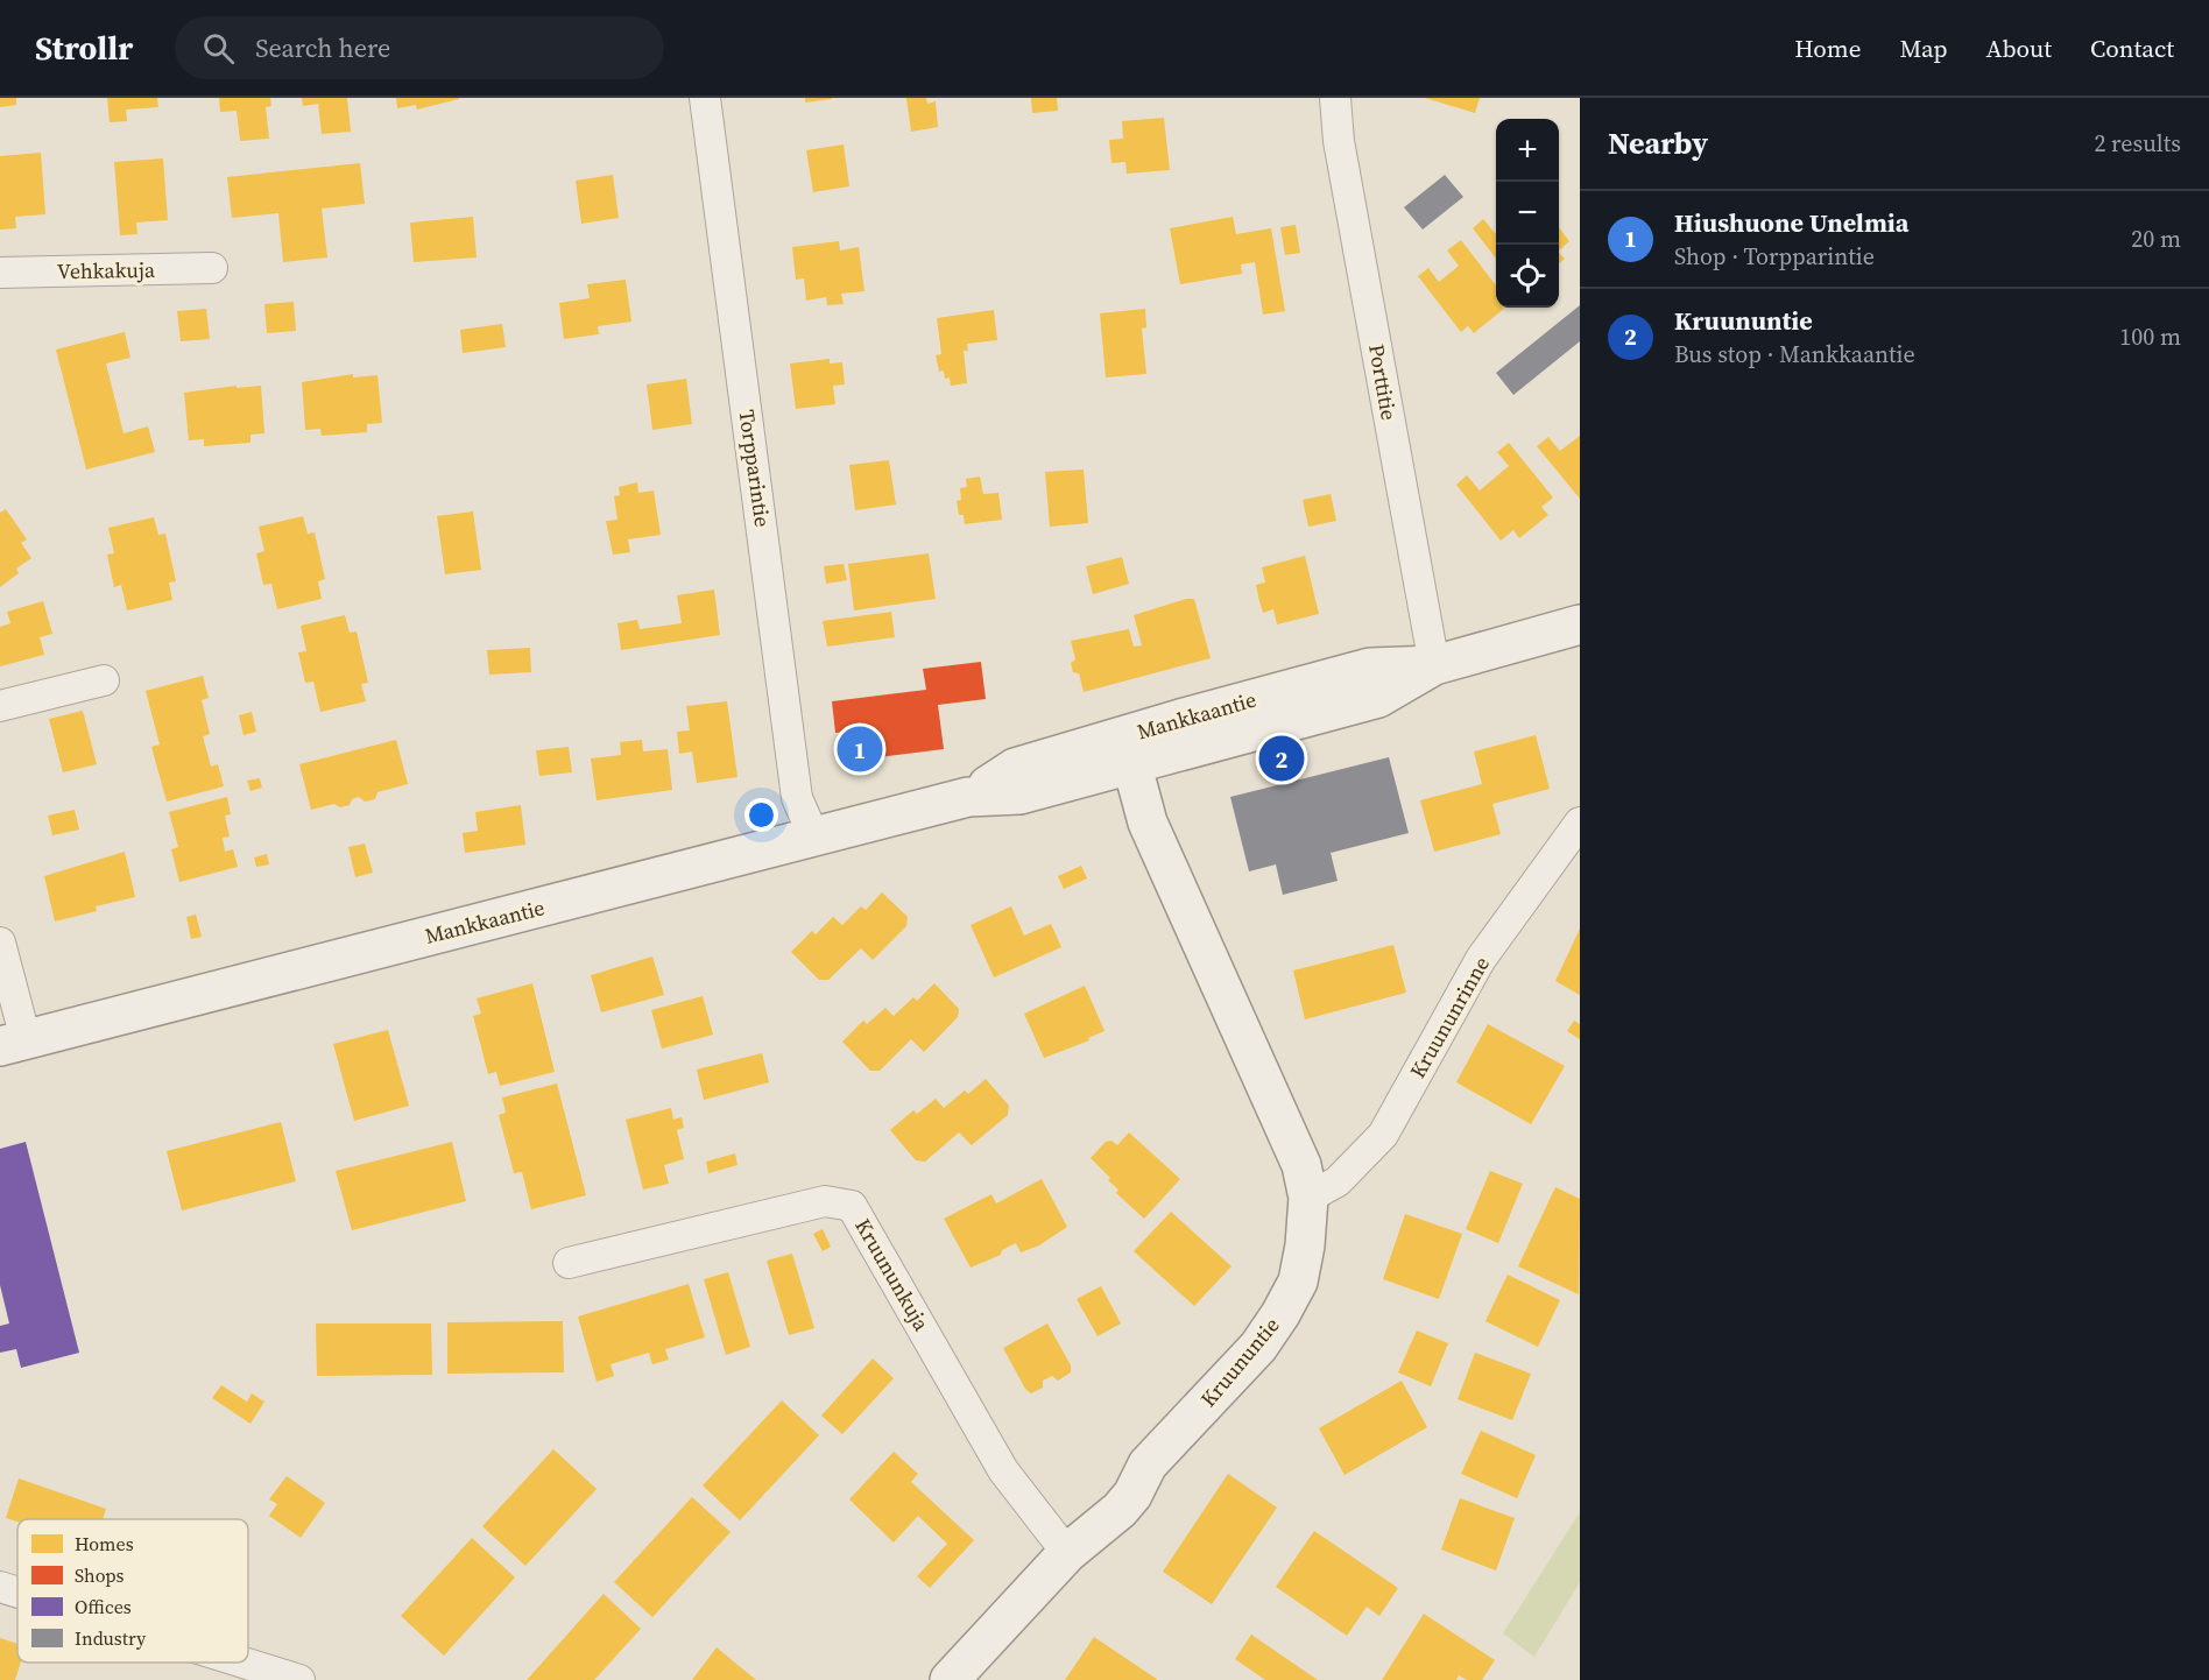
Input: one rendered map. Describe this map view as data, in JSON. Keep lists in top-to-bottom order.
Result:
{
  "streets": {
    "main road": ["Mankkaantie", "Kruununtie"],
    "street": [
      "Vehkakuja",
      "Porttitie",
      "Torpparintie",
      "Kruununrinne",
      "Kruununkuja"
    ]
  },
  "crossings": [
    ["Porttitie", "Mankkaantie"],
    ["Torpparintie", "Mankkaantie"],
    ["Mankkaantie", "Kruununtie"],
    ["Kruununrinne", "Kruununtie"],
    ["Kruununkuja", "Kruununtie"]
  ],
  "legend": [
    "Homes",
    "Shops",
    "Offices",
    "Industry"
  ],
  "page": {
    "header": "Strollr",
    "search": "Search here",
    "nav": [
      "Home",
      "Map",
      "About",
      "Contact"
    ],
    "heading": ["Nearby", "2 results"],
    "map_buttons": ["+", "−"],
    "list": [
      {
        "mark": "1",
        "name": "Hiushuone Unelmia",
        "note": "Shop · Torpparintie",
        "value": "20 m"
      },
      {
        "mark": "2",
        "name": "Kruununtie",
        "note": "Bus stop · Mankkaantie",
        "value": "100 m"
      }
    ],
    "pins": ["1", "2"]
  }
}
